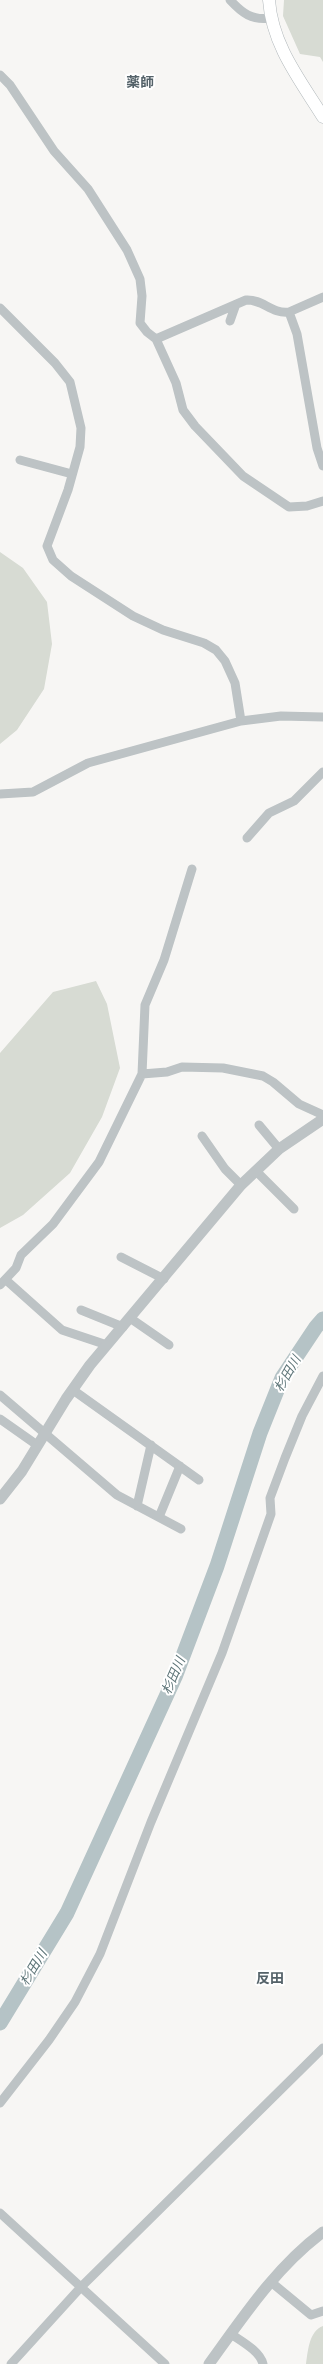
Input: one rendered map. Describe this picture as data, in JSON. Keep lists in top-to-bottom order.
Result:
{
  "districts": ["薬師", "反田"],
  "water": ["杉田川"]
}
